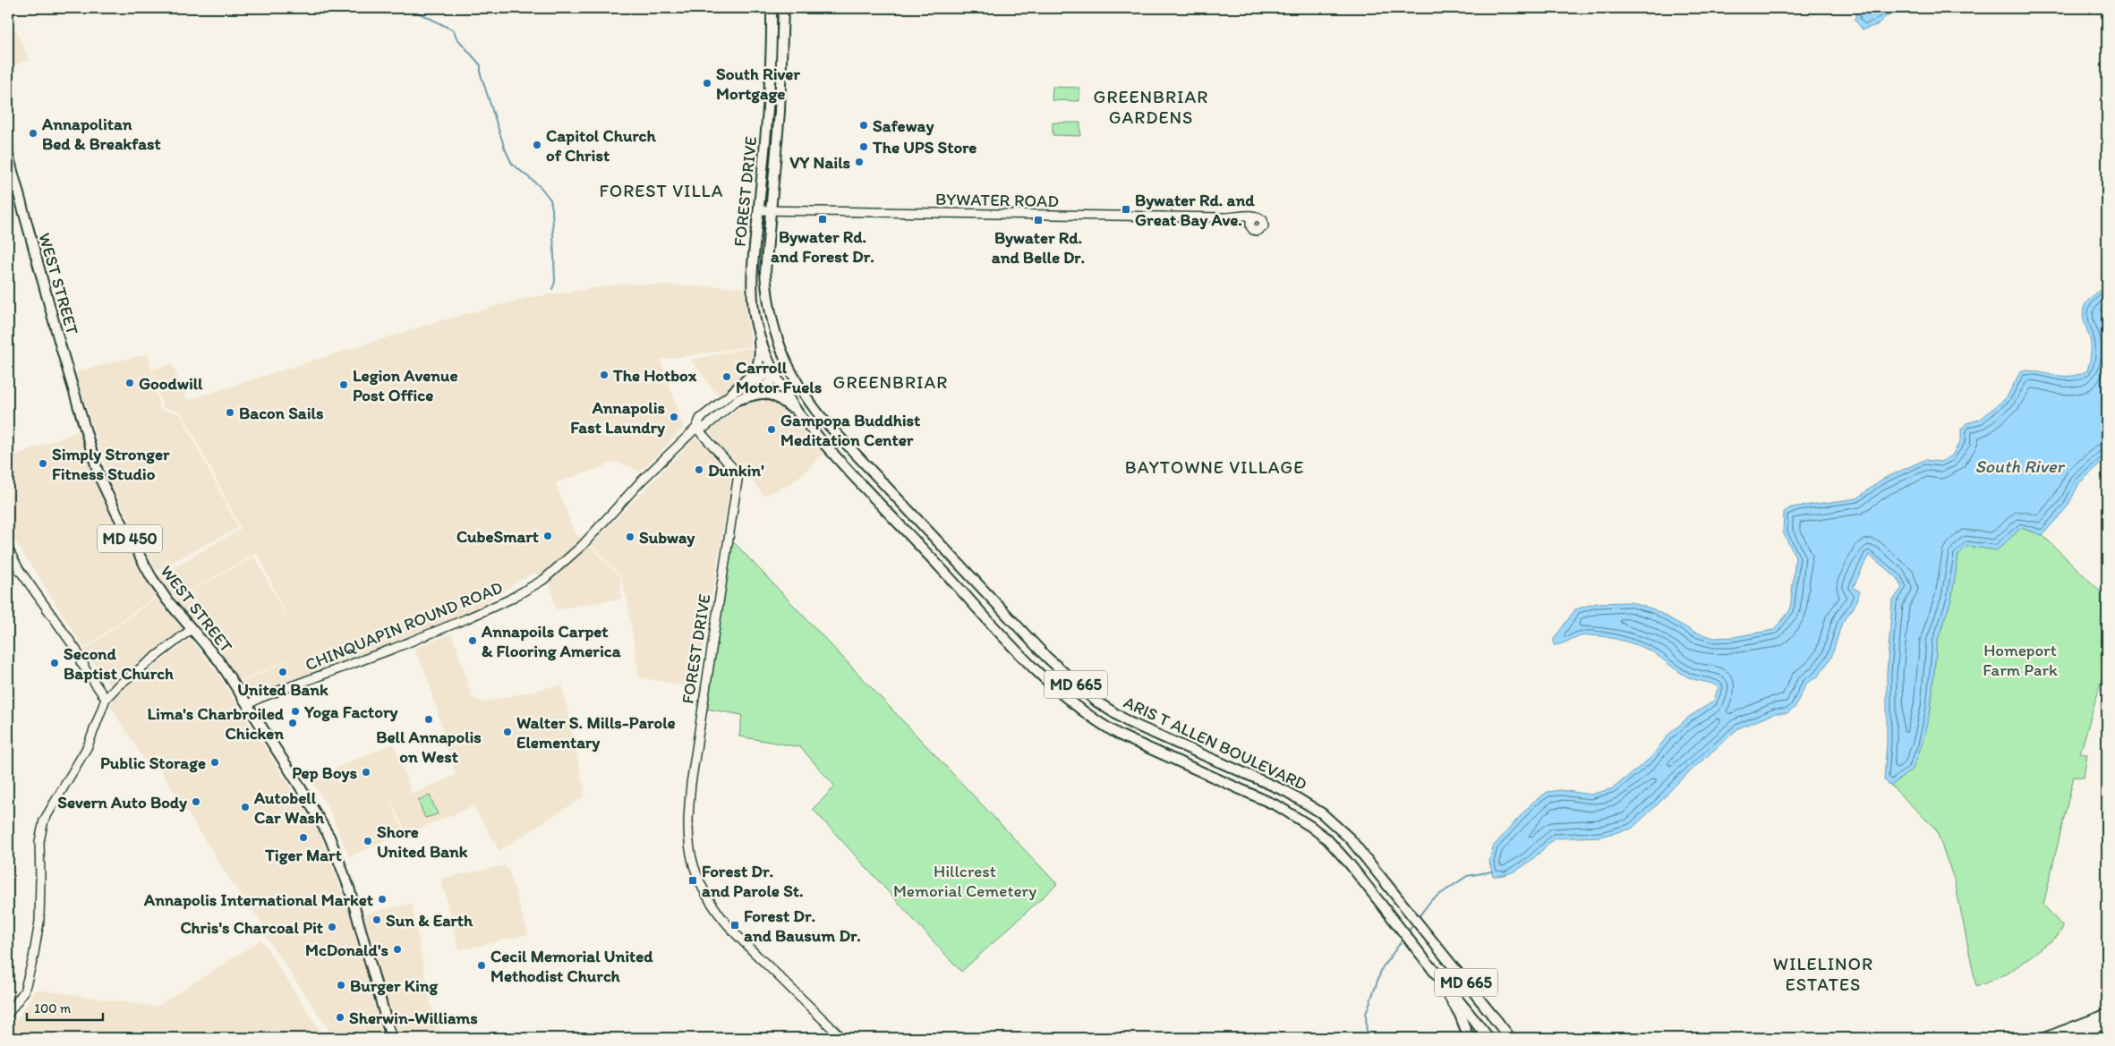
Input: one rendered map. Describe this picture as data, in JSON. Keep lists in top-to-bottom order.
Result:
{
  "streets": {
    "highway": ["MD 665", "ARIS T ALLEN BOULEVARD"],
    "main road": ["FOREST DRIVE", "WEST STREET", "MD 450"],
    "street": ["BYWATER ROAD", "CHINQUAPIN ROUND ROAD"]
  },
  "crossings": [
    ["FOREST DRIVE", "BYWATER ROAD"],
    ["FOREST DRIVE", "CHINQUAPIN ROUND ROAD"],
    ["FOREST DRIVE", "ARIS T ALLEN BOULEVARD"],
    ["WEST STREET", "CHINQUAPIN ROUND ROAD"],
    ["CHINQUAPIN ROUND ROAD", "ARIS T ALLEN BOULEVARD"]
  ],
  "districts": [
    "GREENBRIAR GARDENS",
    "FOREST VILLA",
    "GREENBRIAR",
    "BAYTOWNE VILLAGE",
    "WILELINOR ESTATES"
  ],
  "water": ["South River"],
  "parks": ["Homeport Farm Park", "Hillcrest Memorial Cemetery"],
  "places": {
    "other": [
      "South River Mortgage",
      "Safeway",
      "Annapolitan Bed & Breakfast",
      "Capitol Church of Christ",
      "The UPS Store",
      "VY Nails",
      "The Hotbox",
      "Carroll Motor Fuels",
      "Goodwill",
      "Legion Avenue Post Office",
      "Bacon Sails",
      "Annapolis Fast Laundry",
      "Gampopa Buddhist Meditation Center",
      "Simply Stronger Fitness Studio",
      "Dunkin'",
      "CubeSmart",
      "Subway",
      "Annapoils Carpet & Flooring America",
      "Second Baptist Church",
      "United Bank",
      "Yoga Factory",
      "Bell Annapolis on West",
      "Lima's Charbroiled Chicken",
      "Walter S. Mills-Parole Elementary",
      "Public Storage",
      "Pep Boys",
      "Severn Auto Body",
      "Autobell Car Wash",
      "Tiger Mart",
      "Shore United Bank",
      "Annapolis International Market",
      "Sun & Earth",
      "Chris's Charcoal Pit",
      "McDonald's",
      "Cecil Memorial United Methodist Church",
      "Burger King",
      "Sherwin-Williams"
    ],
    "transit": [
      "Bywater Rd. and Great Bay Ave.",
      "Bywater Rd. and Forest Dr.",
      "Bywater Rd. and Belle Dr.",
      "Forest Dr. and Parole St.",
      "Forest Dr. and Bausum Dr."
    ]
  },
  "scale_bar": "100 m"
}
